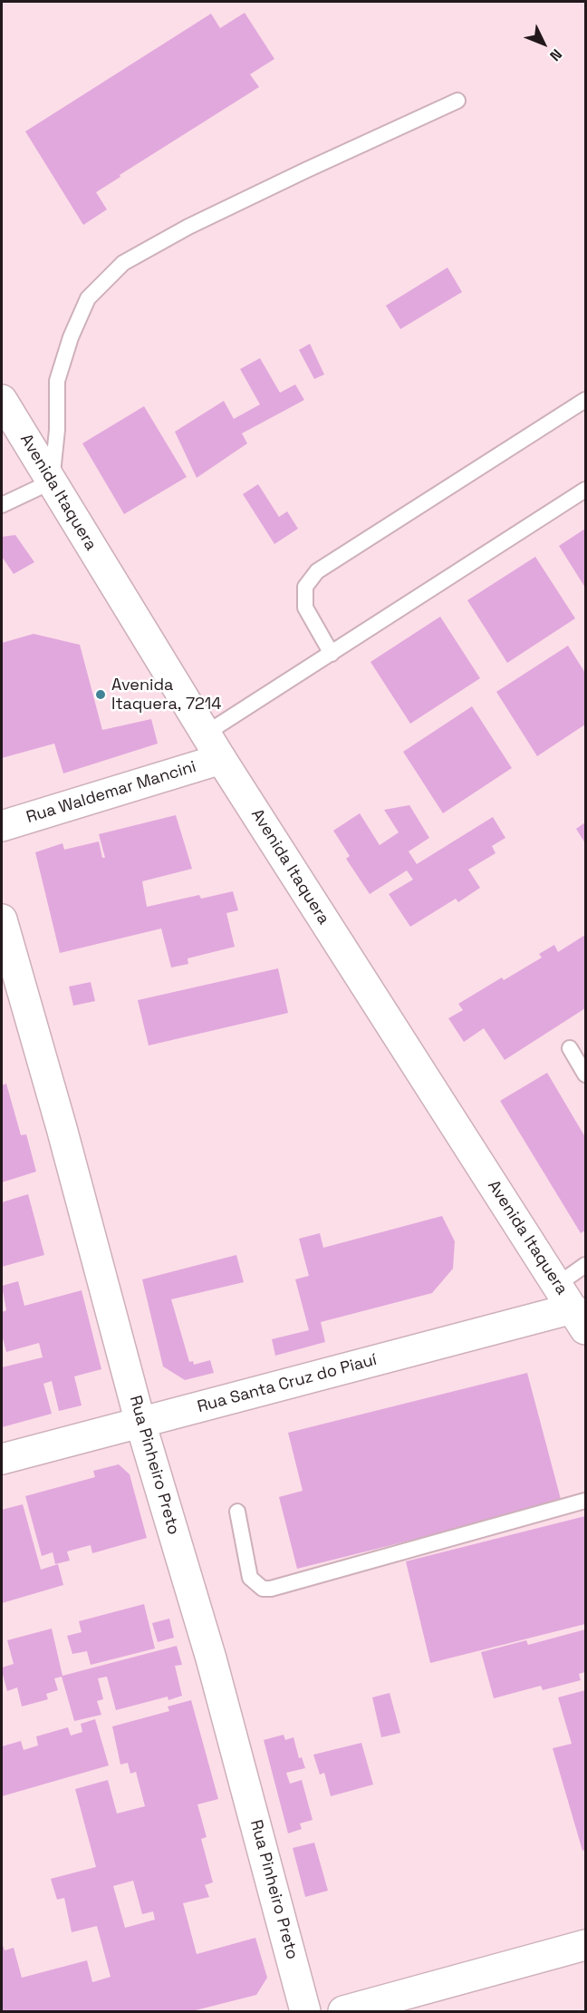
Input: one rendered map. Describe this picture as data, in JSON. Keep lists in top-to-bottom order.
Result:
{
  "streets": {
    "street": [
      "Avenida Itaquera",
      "Rua Waldemar Mancini",
      "Rua Santa Cruz do Piauí",
      "Rua Pinheiro Preto"
    ]
  },
  "crossings": [
    ["Avenida Itaquera", "Rua Waldemar Mancini"],
    ["Avenida Itaquera", "Rua Santa Cruz do Piauí"],
    ["Rua Santa Cruz do Piauí", "Rua Pinheiro Preto"]
  ],
  "places": ["Avenida Itaquera, 7214"],
  "north": "bottom right"
}
